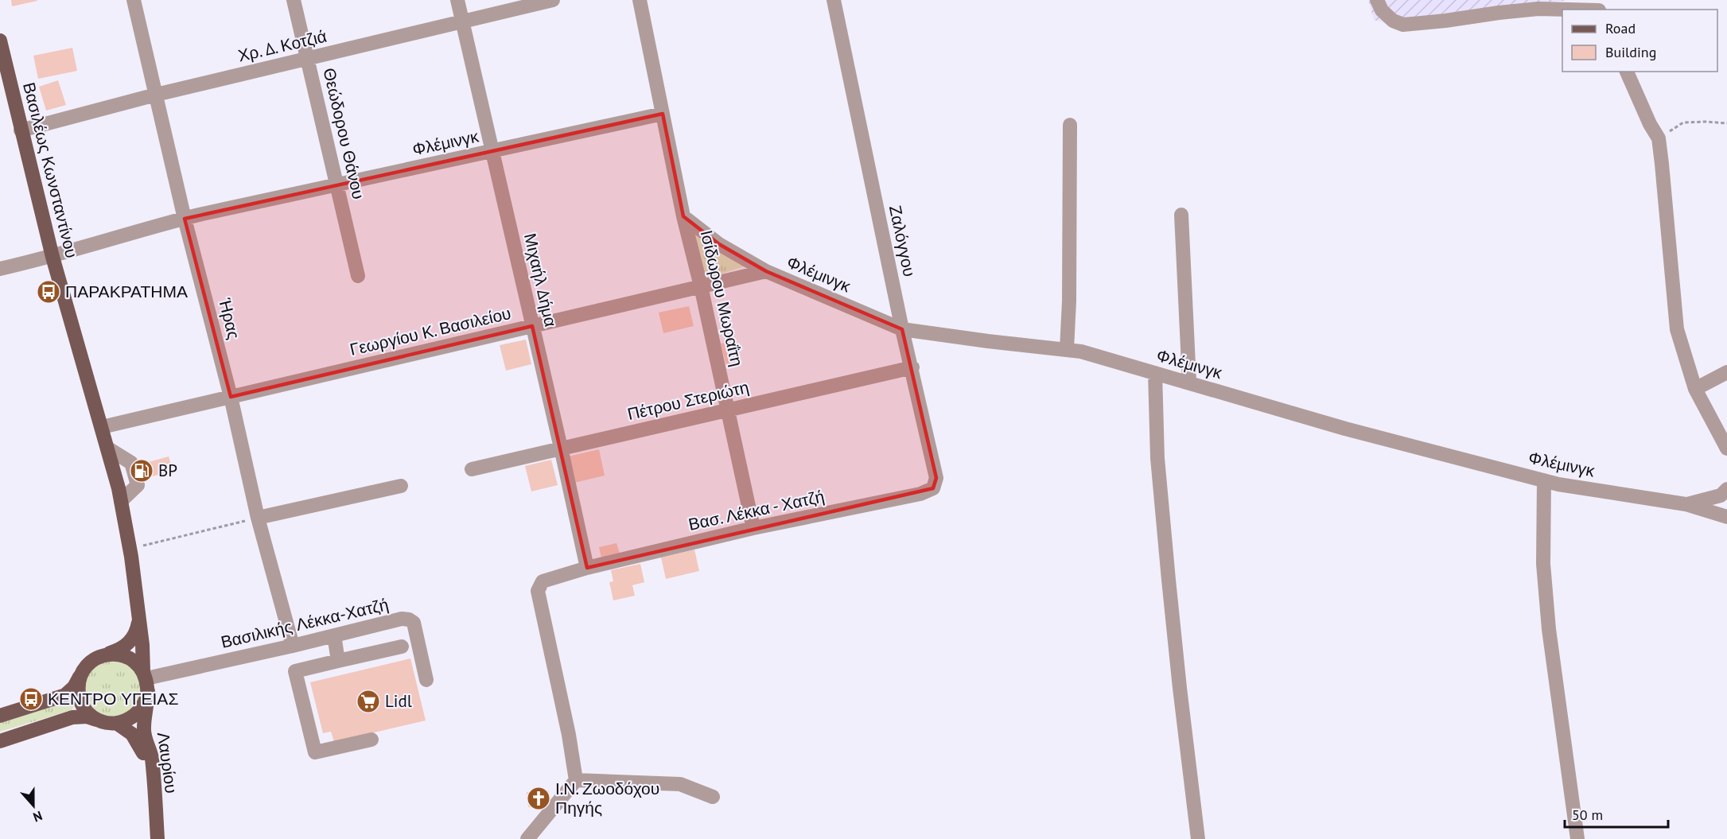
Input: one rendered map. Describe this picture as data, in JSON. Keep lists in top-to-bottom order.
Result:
{
  "streets": {
    "main road": ["Βασιλέως Κωνσταντίνου", "Λαυρίου"],
    "street": [
      "Χρ. Δ. Κοτζιά",
      "Θεώδορου Θάνου",
      "Φλέμινγκ",
      "Ζαλόγγου",
      "Μιχαήλ Δήμα",
      "Ισίδωρου Μωραΐτη",
      "Ήρας",
      "Γεωργίου Κ. Βασιλείου",
      "Πέτρου Στεριώτη",
      "Βασ. Λέκκα - Χατζή",
      "Βασιλικής Λέκκα-Χατζή"
    ]
  },
  "crossings": [
    ["Χρ. Δ. Κοτζιά", "Θεώδορου Θάνου"],
    ["Χρ. Δ. Κοτζιά", "Βασιλέως Κωνσταντίνου"],
    ["Χρ. Δ. Κοτζιά", "Μιχαήλ Δήμα"],
    ["Χρ. Δ. Κοτζιά", "Ήρας"],
    ["Θεώδορου Θάνου", "Φλέμινγκ"],
    ["Φλέμινγκ", "Βασιλέως Κωνσταντίνου"],
    ["Φλέμινγκ", "Ζαλόγγου"],
    ["Φλέμινγκ", "Μιχαήλ Δήμα"],
    ["Φλέμινγκ", "Ισίδωρου Μωραΐτη"],
    ["Φλέμινγκ", "Ήρας"],
    ["Φλέμινγκ", "Γεωργίου Κ. Βασιλείου"],
    ["Βασιλέως Κωνσταντίνου", "Γεωργίου Κ. Βασιλείου"],
    ["Βασιλέως Κωνσταντίνου", "Βασιλικής Λέκκα-Χατζή"],
    ["Βασιλέως Κωνσταντίνου", "Λαυρίου"],
    ["Ζαλόγγου", "Πέτρου Στεριώτη"],
    ["Ζαλόγγου", "Βασ. Λέκκα - Χατζή"],
    ["Μιχαήλ Δήμα", "Γεωργίου Κ. Βασιλείου"],
    ["Μιχαήλ Δήμα", "Πέτρου Στεριώτη"],
    ["Μιχαήλ Δήμα", "Βασ. Λέκκα - Χατζή"],
    ["Ισίδωρου Μωραΐτη", "Γεωργίου Κ. Βασιλείου"],
    ["Ισίδωρου Μωραΐτη", "Πέτρου Στεριώτη"],
    ["Ισίδωρου Μωραΐτη", "Βασ. Λέκκα - Χατζή"],
    ["Ήρας", "Γεωργίου Κ. Βασιλείου"],
    ["Ήρας", "Βασιλικής Λέκκα-Χατζή"],
    ["Βασιλικής Λέκκα-Χατζή", "Λαυρίου"]
  ],
  "places": {
    "bus stop": ["ΠΑΡΑΚΡΑΤΗΜΑ", "ΚΕΝΤΡΟ ΥΓΕΙΑΣ"],
    "fuel station": ["BP"],
    "supermarket": ["Lidl"],
    "church": ["Ι.Ν. Ζωοδόχου Πηγής"]
  },
  "legend": ["Road", "Building"],
  "scale_bar": "50 m",
  "north": "bottom"
}
